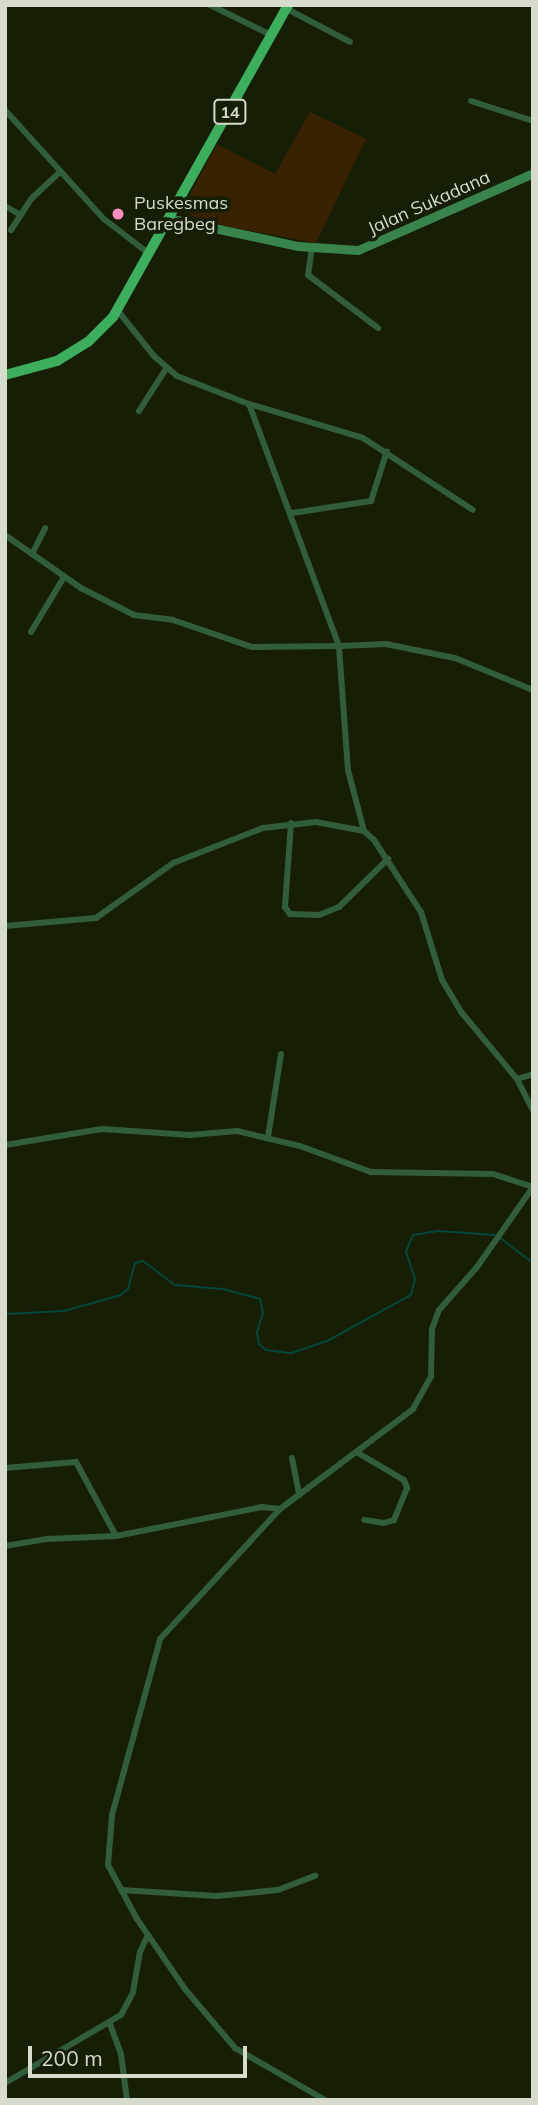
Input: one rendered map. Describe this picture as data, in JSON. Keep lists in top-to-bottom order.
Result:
{
  "streets": {
    "highway": ["14"],
    "main road": ["Jalan Sukadana"]
  },
  "crossings": [
    ["14", "Jalan Sukadana"]
  ],
  "places": ["Puskesmas Baregbeg"],
  "scale_bar": "200 m"
}
